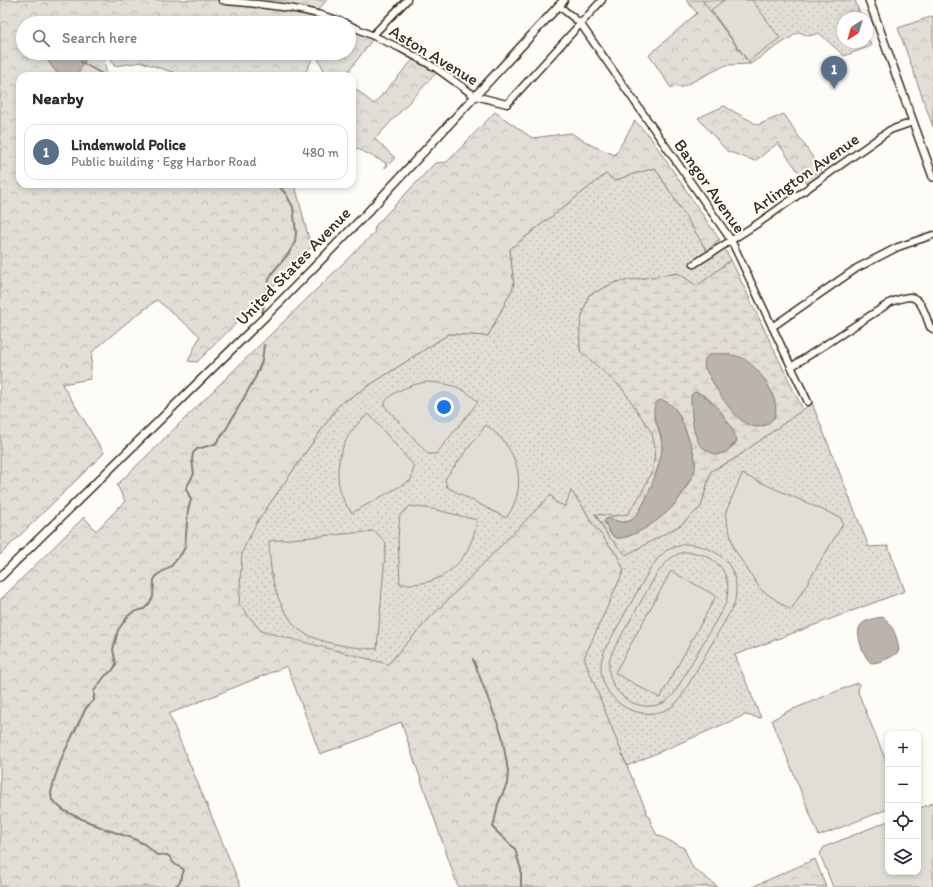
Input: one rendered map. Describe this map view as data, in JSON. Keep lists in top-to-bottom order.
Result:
{
  "streets": {
    "street": [
      "Aston Avenue",
      "Arlington Avenue",
      "Bangor Avenue",
      "United States Avenue"
    ]
  },
  "crossings": [
    ["Aston Avenue", "Bangor Avenue"],
    ["Aston Avenue", "United States Avenue"],
    ["Arlington Avenue", "Bangor Avenue"],
    ["Bangor Avenue", "United States Avenue"]
  ],
  "north": "bottom left",
  "page": {
    "search": "Search here",
    "pins": "1",
    "heading": "Nearby",
    "list": [
      {
        "mark": "1",
        "name": "Lindenwold Police",
        "note": "Public building · Egg Harbor Road",
        "value": "480 m"
      }
    ],
    "map_buttons": ["+", "−"]
  }
}
